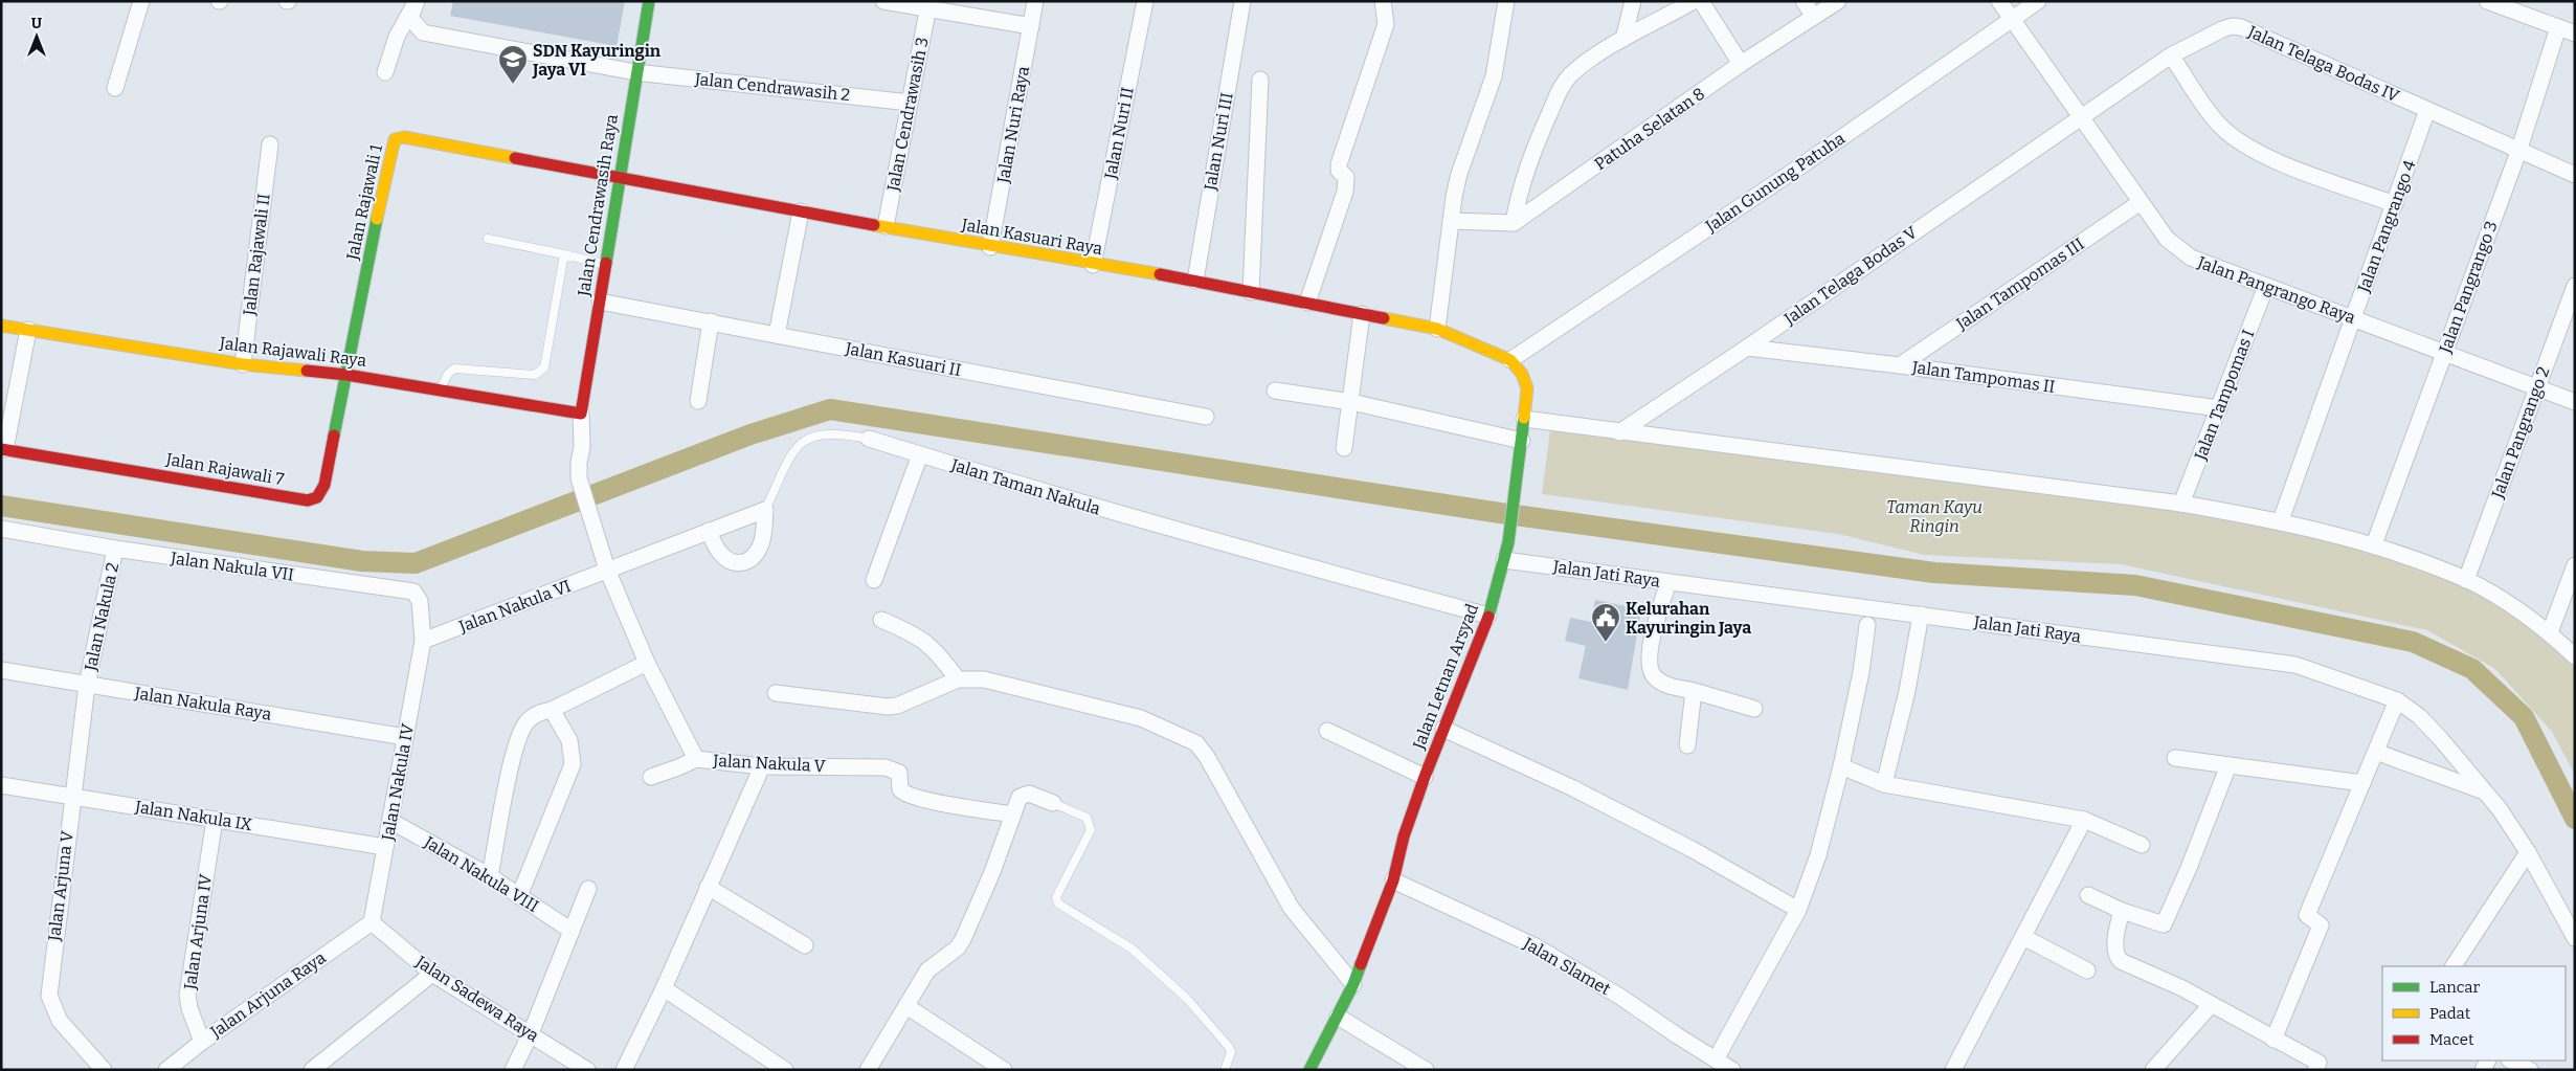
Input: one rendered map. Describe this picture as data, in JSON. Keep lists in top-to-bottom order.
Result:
{
  "streets": {
    "street": [
      "Jalan Telaga Bodas IV",
      "Jalan Cendrawasih 2",
      "Jalan Cendrawasih 3",
      "Jalan Nuri Raya",
      "Patuha Selatan 8",
      "Jalan Nuri II",
      "Jalan Nuri III",
      "Jalan Gunung Patuha",
      "Jalan Rajawali 1",
      "Jalan Cendrawasih Raya",
      "Jalan Pangrango 4",
      "Jalan Kasuari Raya",
      "Jalan Rajawali II",
      "Jalan Telaga Bodas V",
      "Jalan Tampomas III",
      "Jalan Pangrango 3",
      "Jalan Pangrango Raya",
      "Jalan Rajawali Raya",
      "Jalan Kasuari II",
      "Jalan Tampomas II",
      "Jalan Tampomas I",
      "Jalan Pangrango 2",
      "Jalan Rajawali 7",
      "Jalan Taman Nakula",
      "Jalan Nakula VII",
      "Jalan Jati Raya",
      "Jalan Nakula VI",
      "Jalan Nakula 2",
      "Jalan Letnan Arsyad",
      "Jalan Nakula Raya",
      "Jalan Nakula V",
      "Jalan Nakula IV",
      "Jalan Nakula IX",
      "Jalan Nakula VIII",
      "Jalan Arjuna V",
      "Jalan Arjuna IV",
      "Jalan Slamet",
      "Jalan Arjuna Raya",
      "Jalan Sadewa Raya"
    ]
  },
  "crossings": [
    ["Jalan Telaga Bodas IV", "Jalan Pangrango 4"],
    ["Jalan Telaga Bodas IV", "Jalan Telaga Bodas V"],
    ["Jalan Telaga Bodas IV", "Jalan Pangrango 3"],
    ["Jalan Telaga Bodas IV", "Jalan Pangrango Raya"],
    ["Jalan Cendrawasih 2", "Jalan Cendrawasih 3"],
    ["Jalan Cendrawasih 2", "Jalan Cendrawasih Raya"],
    ["Jalan Cendrawasih 3", "Jalan Kasuari Raya"],
    ["Jalan Nuri Raya", "Jalan Kasuari Raya"],
    ["Jalan Nuri II", "Jalan Kasuari Raya"],
    ["Jalan Nuri III", "Jalan Kasuari Raya"],
    ["Jalan Gunung Patuha", "Jalan Pangrango Raya"],
    ["Jalan Gunung Patuha", "Jalan Letnan Arsyad"],
    ["Jalan Rajawali 1", "Jalan Cendrawasih Raya"],
    ["Jalan Rajawali 1", "Jalan Kasuari Raya"],
    ["Jalan Rajawali 1", "Jalan Rajawali Raya"],
    ["Jalan Rajawali 1", "Jalan Rajawali 7"],
    ["Jalan Cendrawasih Raya", "Jalan Kasuari Raya"],
    ["Jalan Cendrawasih Raya", "Jalan Rajawali Raya"],
    ["Jalan Cendrawasih Raya", "Jalan Kasuari II"],
    ["Jalan Cendrawasih Raya", "Jalan Nakula V"],
    ["Jalan Pangrango 4", "Jalan Pangrango Raya"],
    ["Jalan Rajawali II", "Jalan Rajawali Raya"],
    ["Jalan Telaga Bodas V", "Jalan Pangrango Raya"],
    ["Jalan Telaga Bodas V", "Jalan Tampomas II"],
    ["Jalan Tampomas III", "Jalan Pangrango Raya"],
    ["Jalan Tampomas III", "Jalan Tampomas II"],
    ["Jalan Pangrango 3", "Jalan Pangrango Raya"],
    ["Jalan Pangrango Raya", "Jalan Tampomas I"],
    ["Jalan Pangrango Raya", "Jalan Pangrango 2"],
    ["Jalan Rajawali Raya", "Jalan Rajawali 7"],
    ["Jalan Rajawali Raya", "Jalan Nakula V"],
    ["Jalan Tampomas II", "Jalan Tampomas I"],
    ["Jalan Taman Nakula", "Jalan Letnan Arsyad"],
    ["Jalan Nakula VII", "Jalan Nakula VI"],
    ["Jalan Nakula VII", "Jalan Nakula 2"],
    ["Jalan Nakula VII", "Jalan Nakula IV"],
    ["Jalan Jati Raya", "Jalan Letnan Arsyad"],
    ["Jalan Nakula VI", "Jalan Nakula V"],
    ["Jalan Nakula VI", "Jalan Nakula IV"],
    ["Jalan Nakula 2", "Jalan Nakula Raya"],
    ["Jalan Nakula 2", "Jalan Arjuna V"],
    ["Jalan Letnan Arsyad", "Jalan Slamet"],
    ["Jalan Nakula Raya", "Jalan Nakula IV"],
    ["Jalan Nakula Raya", "Jalan Arjuna V"],
    ["Jalan Nakula IV", "Jalan Nakula IX"],
    ["Jalan Nakula IV", "Jalan Nakula VIII"],
    ["Jalan Nakula IV", "Jalan Arjuna Raya"],
    ["Jalan Nakula IV", "Jalan Sadewa Raya"],
    ["Jalan Nakula IX", "Jalan Arjuna V"],
    ["Jalan Nakula IX", "Jalan Arjuna IV"],
    ["Jalan Arjuna IV", "Jalan Arjuna Raya"],
    ["Jalan Arjuna Raya", "Jalan Sadewa Raya"]
  ],
  "parks": ["Taman Kayu Ringin"],
  "places": {
    "school or university": ["SDN Kayuringin Jaya VI"],
    "public building": ["Kelurahan Kayuringin Jaya"]
  },
  "legend": ["Lancar", "Padat", "Macet"],
  "north": "top"
}
